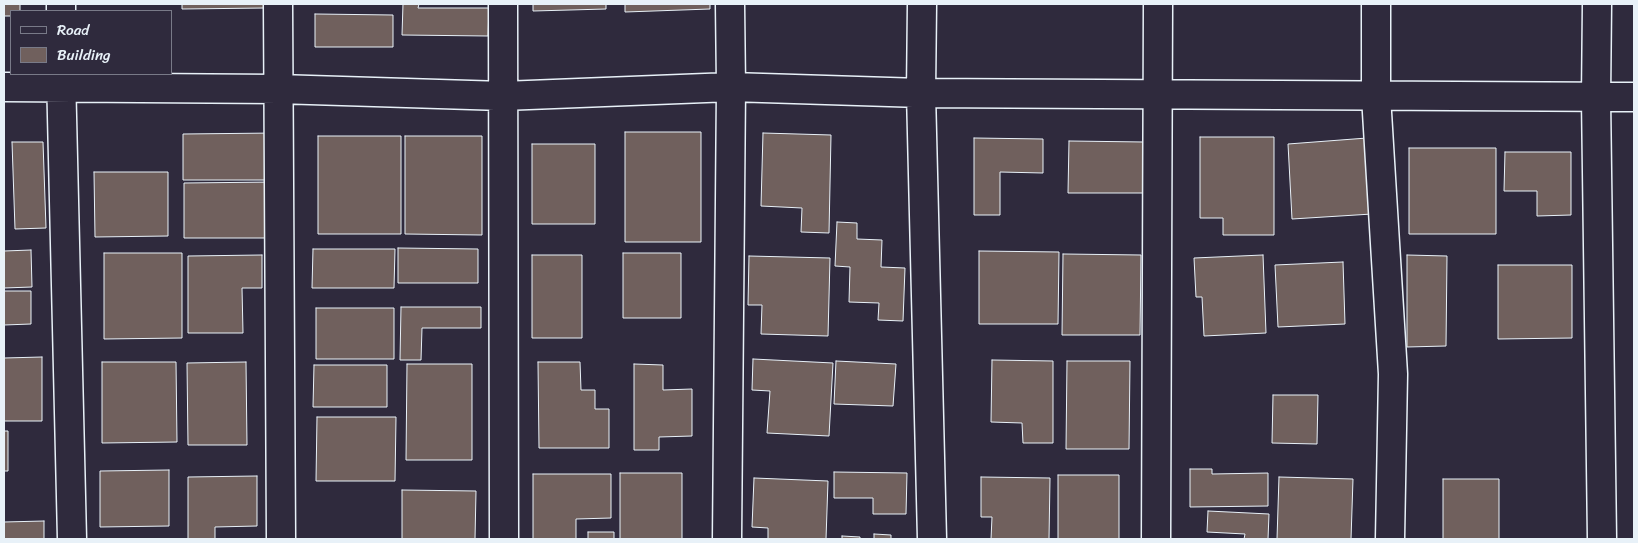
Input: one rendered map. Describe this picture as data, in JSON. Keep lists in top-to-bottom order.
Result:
{
  "legend": ["Road", "Building"]
}
